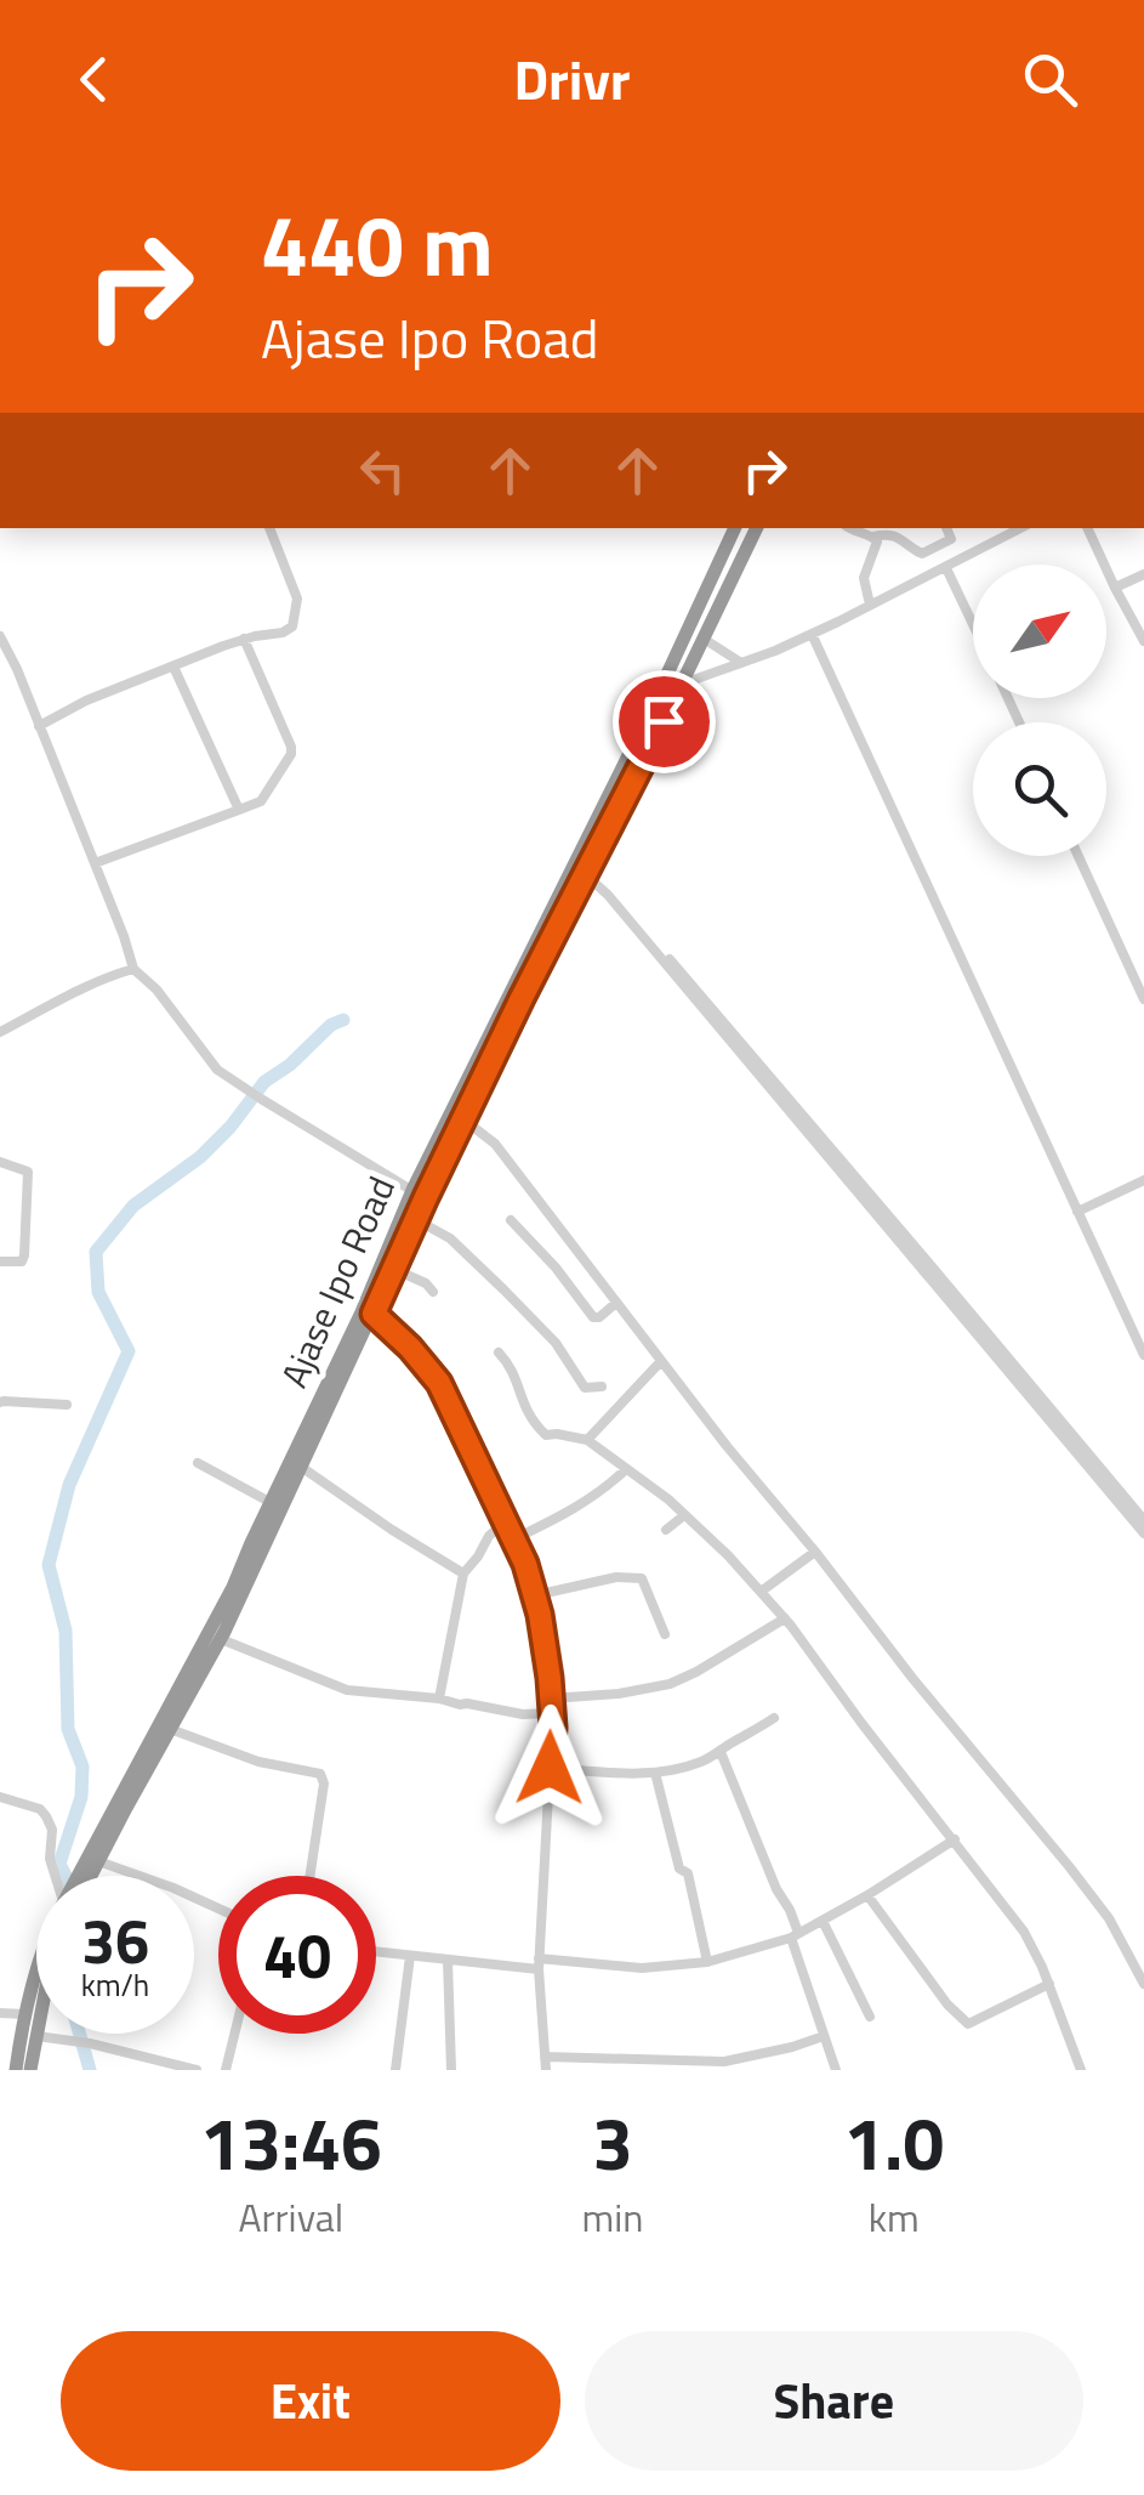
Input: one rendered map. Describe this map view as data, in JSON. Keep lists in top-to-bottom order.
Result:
{
  "streets": {
    "highway": ["Ajase Ipo Road"]
  },
  "north": "top right",
  "page": {
    "header": "Drivr",
    "turn": ["440 m", "Ajase Ipo Road"],
    "speed": "36 km/h",
    "limit": "40",
    "eta": [
      "13:46",
      "Arrival",
      "3",
      "min",
      "1.0",
      "km"
    ],
    "buttons": ["Exit", "Share"]
  }
}
